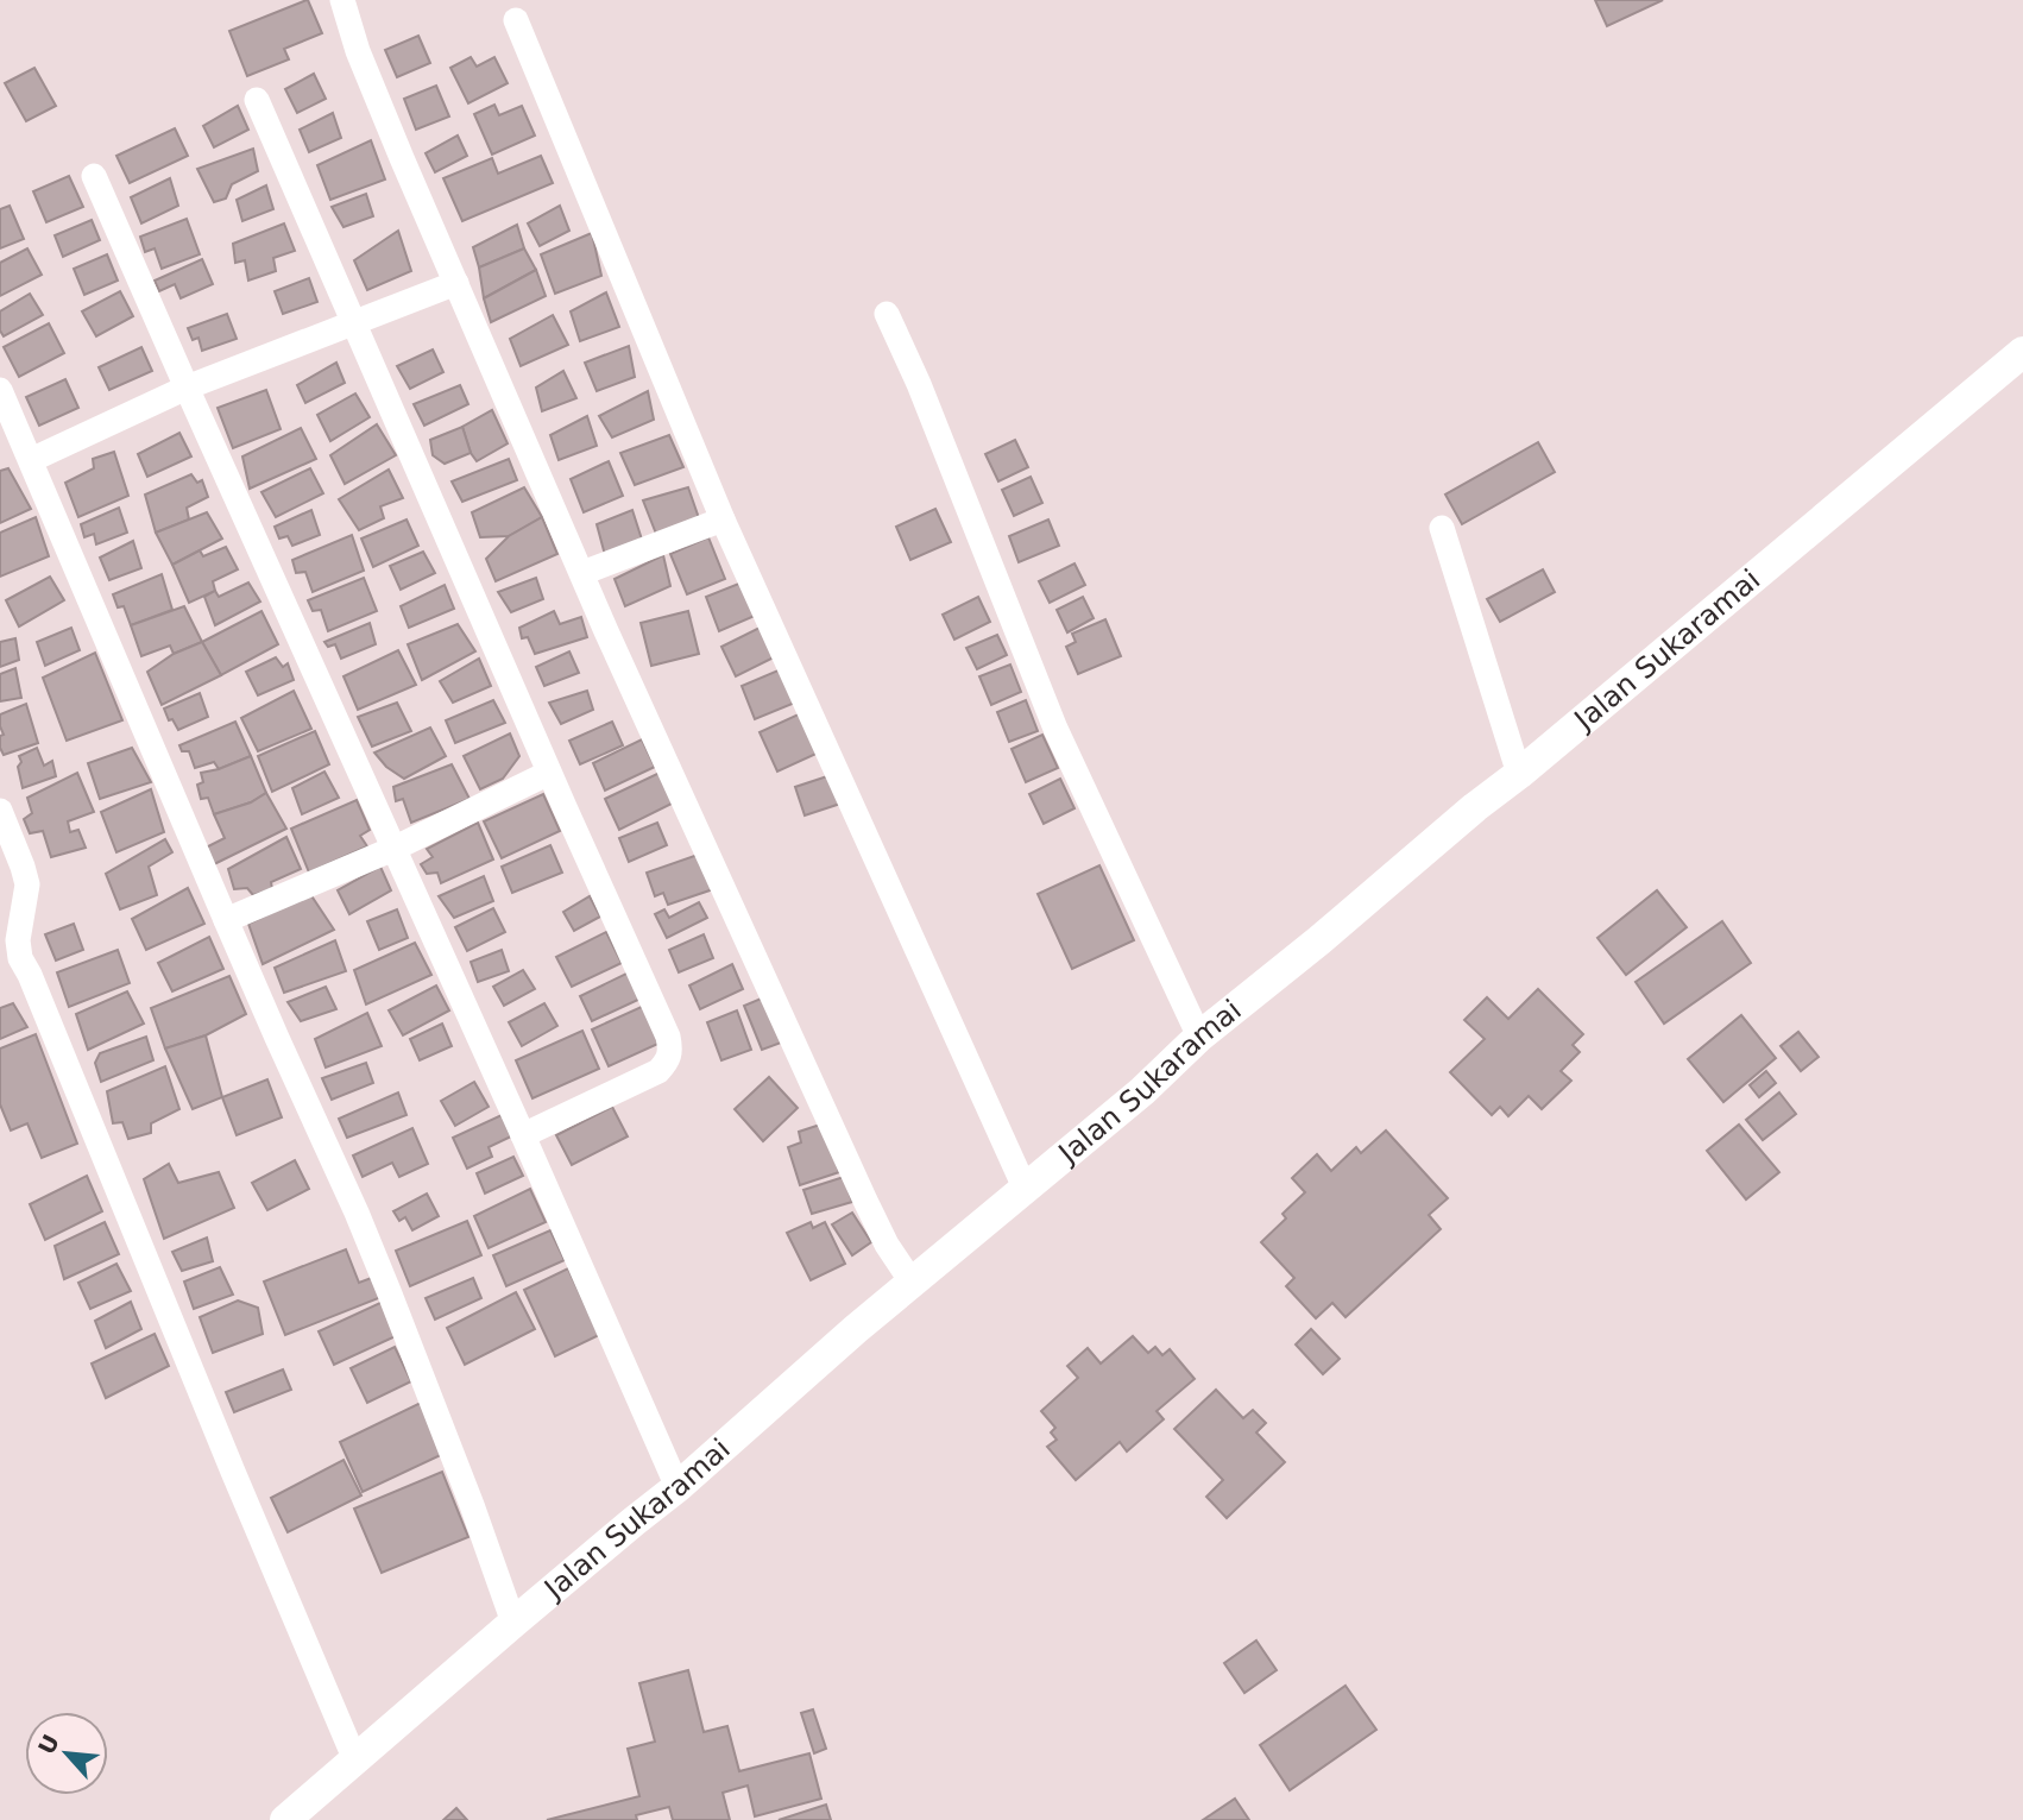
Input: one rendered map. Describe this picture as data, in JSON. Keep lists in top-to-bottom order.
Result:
{
  "streets": {
    "street": ["Jalan Sukaramai"]
  },
  "north": "top left"
}
